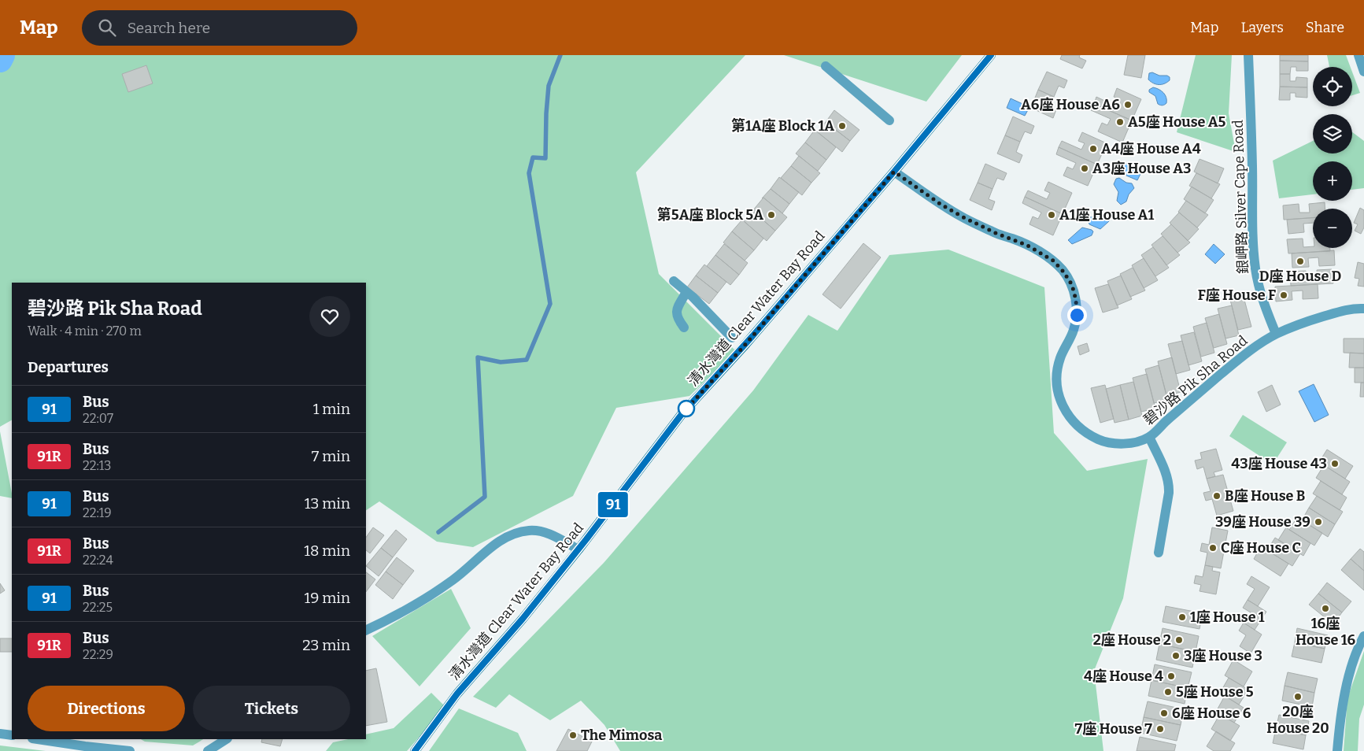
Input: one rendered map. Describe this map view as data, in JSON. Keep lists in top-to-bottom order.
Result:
{
  "streets": {
    "main road": ["清水灣道 Clear Water Bay Road"],
    "street": ["銀岬路 Silver Cape Road", "碧沙路 Pik Sha Road"]
  },
  "crossings": [
    ["銀岬路 Silver Cape Road", "碧沙路 Pik Sha Road"],
    ["清水灣道 Clear Water Bay Road", "碧沙路 Pik Sha Road"]
  ],
  "places": [
    "A6座 House A6",
    "A5座 House A5",
    "第1A座 Block 1A",
    "A4座 House A4",
    "A3座 House A3",
    "第5A座 Block 5A",
    "A1座 House A1",
    "D座 House D",
    "F座 House F",
    "43座 House 43",
    "B座 House B",
    "39座 House 39",
    "C座 House C",
    "16座 House 16",
    "1座 House 1",
    "2座 House 2",
    "3座 House 3",
    "4座 House 4",
    "5座 House 5",
    "20座 House 20",
    "6座 House 6",
    "7座 House 7",
    "The Mimosa"
  ],
  "lines": ["bus line 91"],
  "page": {
    "header": "Map",
    "search": "Search here",
    "nav": ["Map", "Layers", "Share"],
    "on_map": "91",
    "map_buttons": ["+", "−"],
    "heading": [
      ["碧沙路 Pik Sha Road", "Walk · 4 min · 270 m"],
      "Departures"
    ],
    "list": [
      {
        "mark": "91",
        "name": "Bus",
        "note": "22:07",
        "value": "1 min"
      },
      {
        "mark": "91R",
        "name": "Bus",
        "note": "22:13",
        "value": "7 min"
      },
      {
        "mark": "91",
        "name": "Bus",
        "note": "22:19",
        "value": "13 min"
      },
      {
        "mark": "91R",
        "name": "Bus",
        "note": "22:24",
        "value": "18 min"
      },
      {
        "mark": "91",
        "name": "Bus",
        "note": "22:25",
        "value": "19 min"
      },
      {
        "mark": "91R",
        "name": "Bus",
        "note": "22:29",
        "value": "23 min"
      }
    ],
    "buttons": ["Directions", "Tickets"]
  }
}
